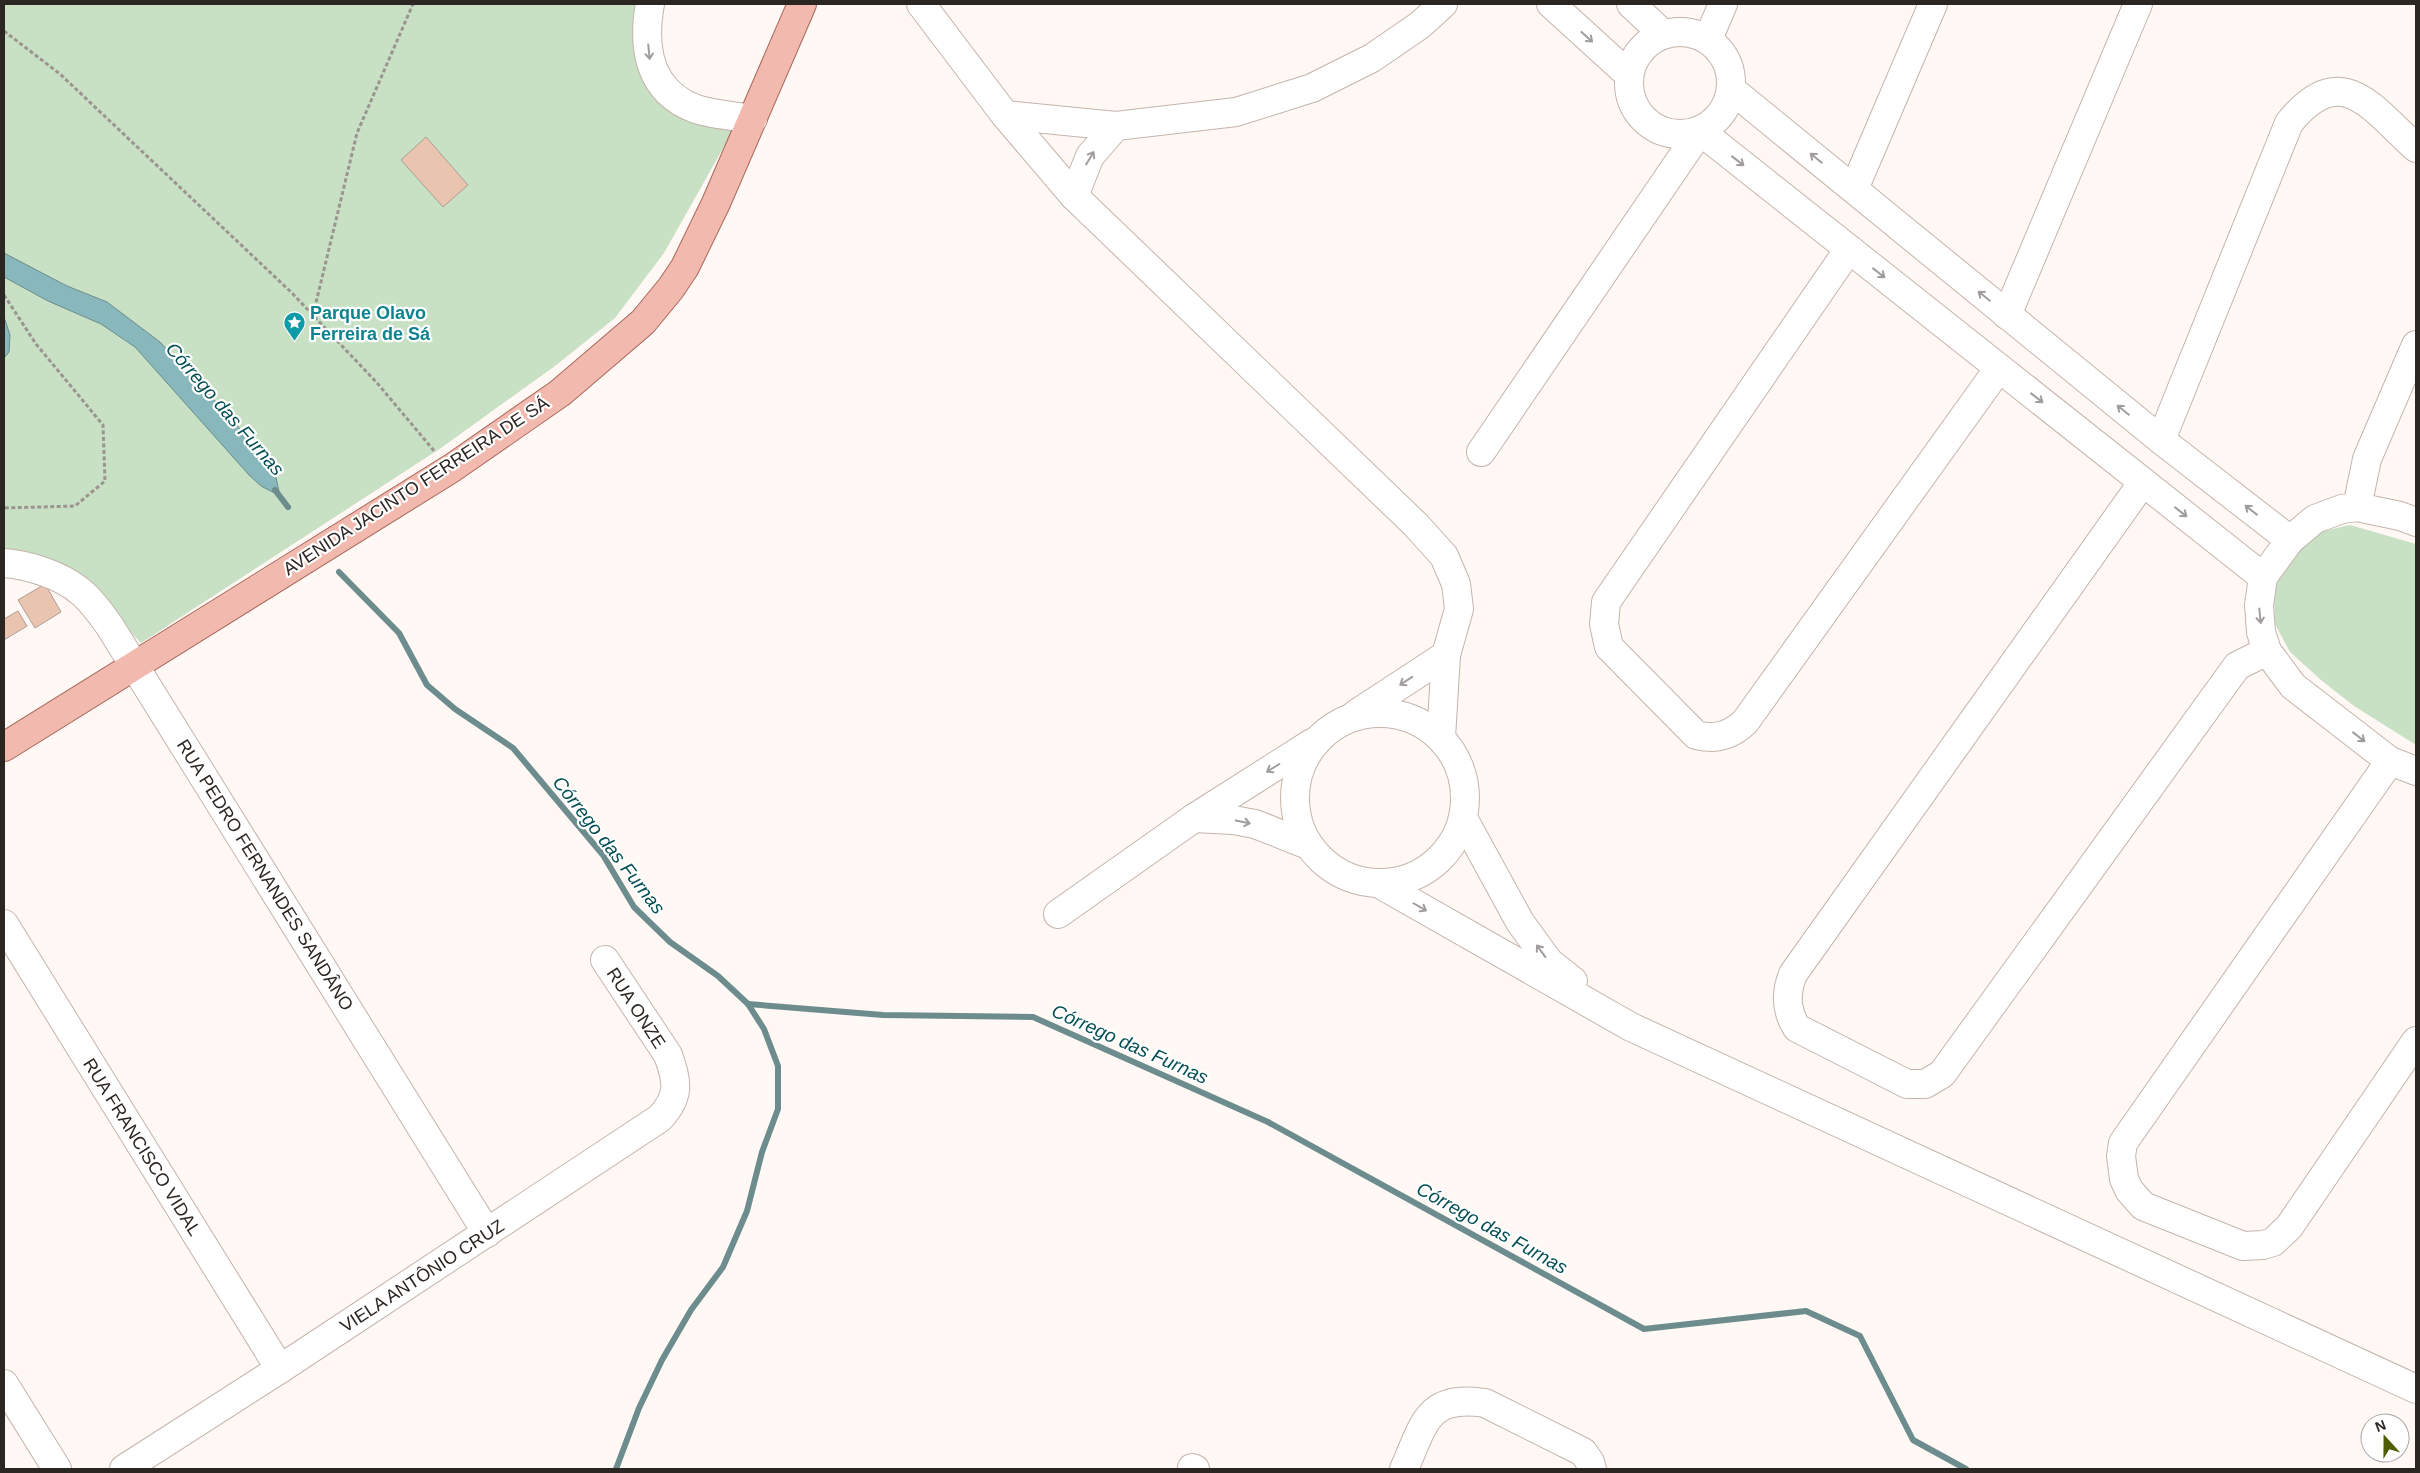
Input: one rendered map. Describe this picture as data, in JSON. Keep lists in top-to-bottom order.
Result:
{
  "streets": {
    "main road": ["AVENIDA JACINTO FERREIRA DE SÁ"],
    "street": [
      "RUA PEDRO FERNANDES SANDÂNO",
      "RUA ONZE",
      "RUA FRANCISCO VIDAL",
      "VIELA ANTÔNIO CRUZ"
    ]
  },
  "crossings": [
    ["AVENIDA JACINTO FERREIRA DE SÁ", "RUA PEDRO FERNANDES SANDÂNO"],
    ["RUA PEDRO FERNANDES SANDÂNO", "VIELA ANTÔNIO CRUZ"],
    ["RUA ONZE", "VIELA ANTÔNIO CRUZ"],
    ["RUA FRANCISCO VIDAL", "VIELA ANTÔNIO CRUZ"]
  ],
  "water": ["Córrego das Furnas"],
  "places": {
    "place": ["Parque Olavo Ferreira de Sá"]
  },
  "north": "top"
}
